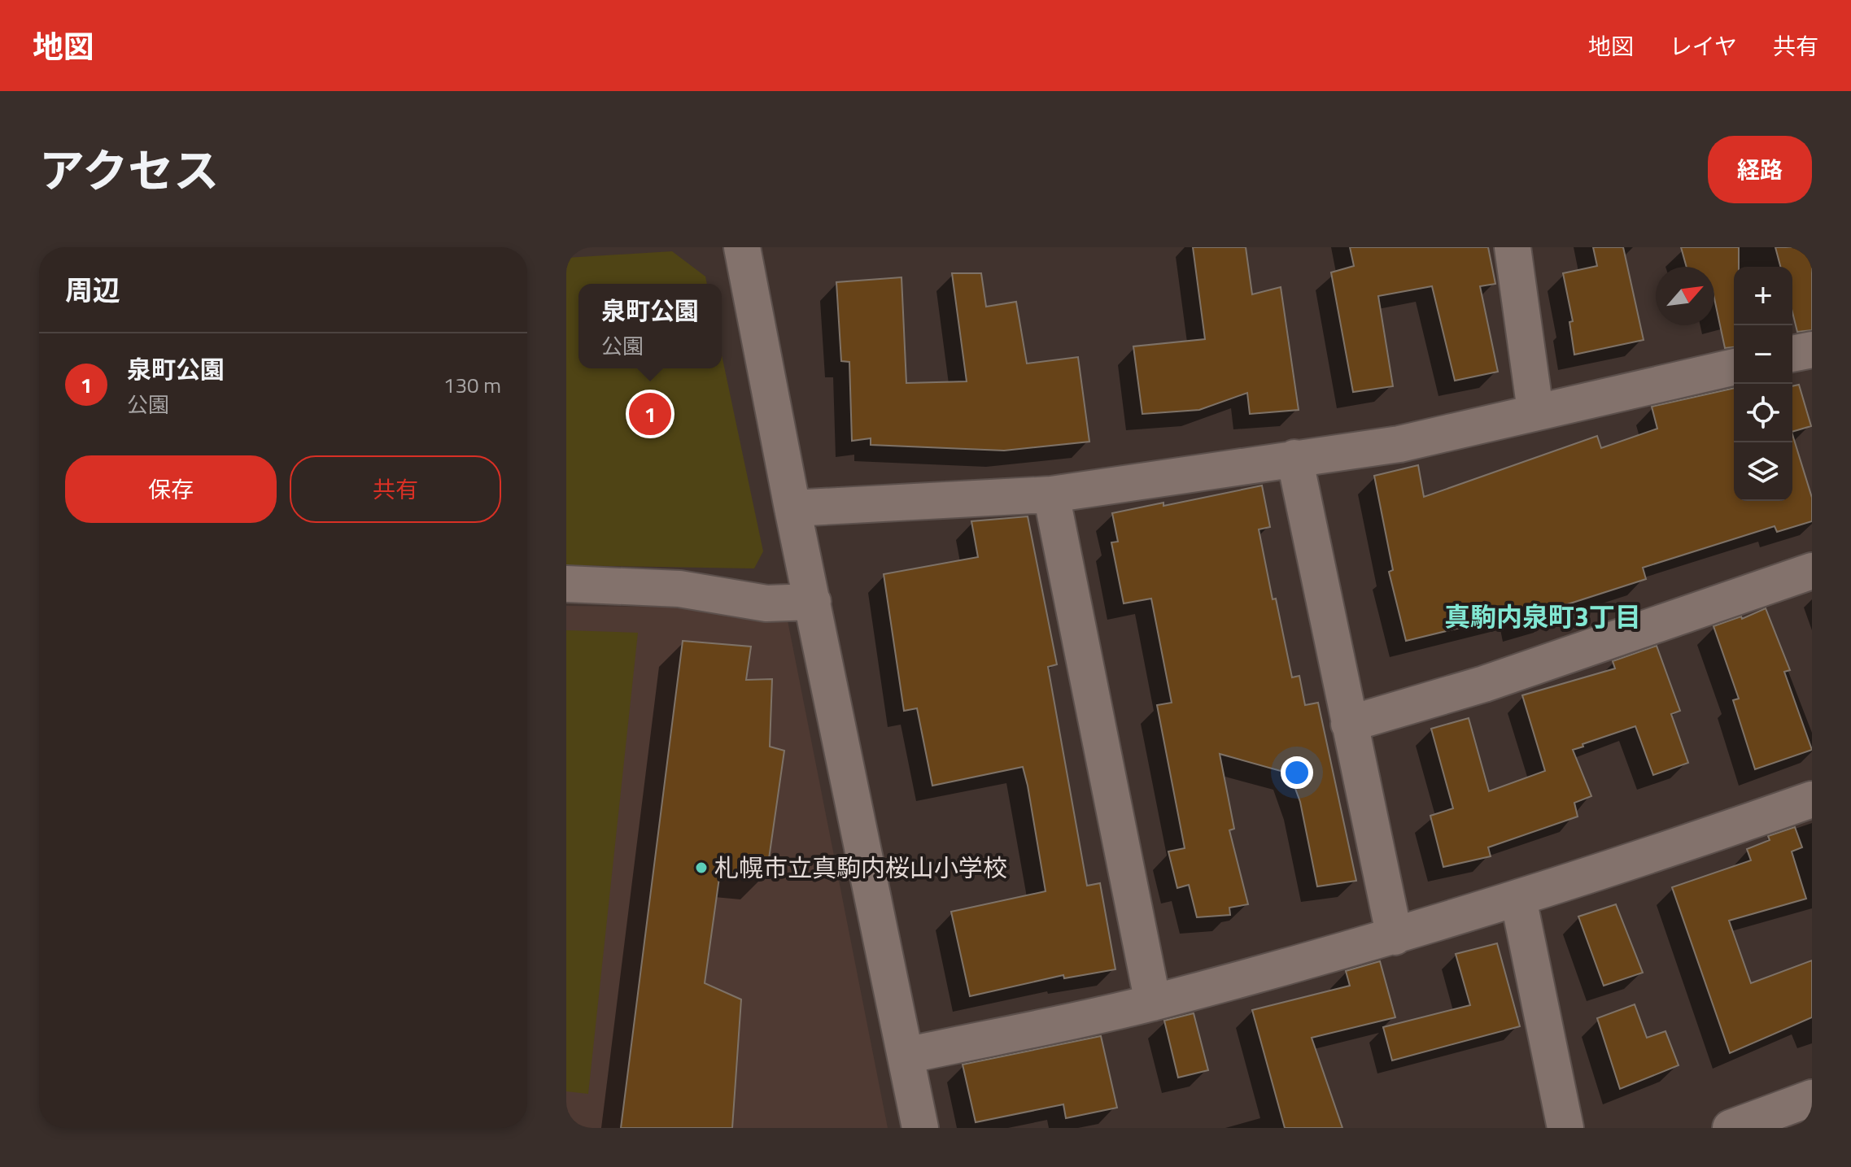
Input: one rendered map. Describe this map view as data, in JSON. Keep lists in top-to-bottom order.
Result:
{
  "districts": ["真駒内泉町3丁目"],
  "places": ["札幌市立真駒内桜山小学校"],
  "north": "top right",
  "page": {
    "header": "地図",
    "nav": ["地図", "レイヤ", "共有"],
    "title": "アクセス",
    "buttons": [
      "経路",
      ["保存", "共有"]
    ],
    "heading": "周辺",
    "map_buttons": ["+", "−"],
    "popup": ["泉町公園", "公園"],
    "list": [
      {
        "mark": "1",
        "name": "泉町公園",
        "note": "公園",
        "value": "130 m"
      }
    ],
    "pins": "1"
  }
}
